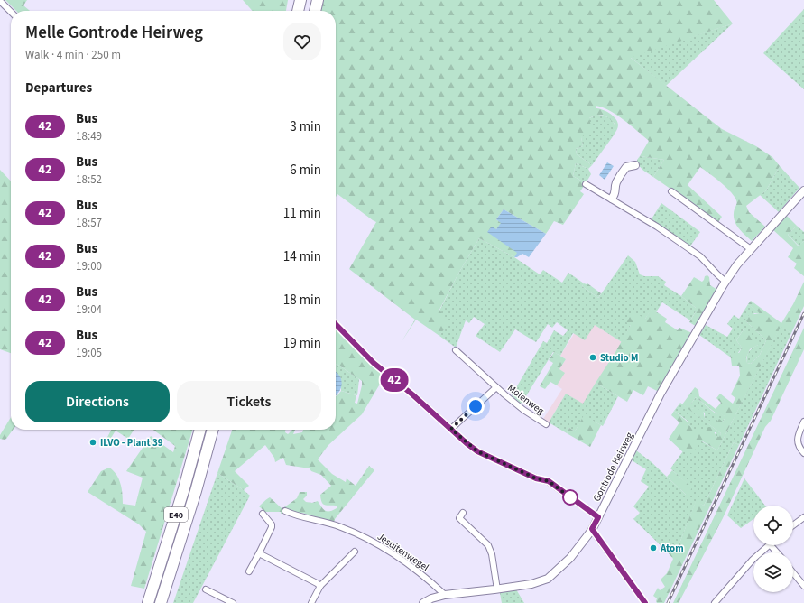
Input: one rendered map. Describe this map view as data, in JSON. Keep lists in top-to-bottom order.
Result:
{
  "streets": {
    "highway": ["E40"],
    "street": ["Molenweg", "Gontrode Heirweg", "Jesuitenwegel"]
  },
  "crossings": [
    ["Gontrode Heirweg", "Jesuitenwegel"]
  ],
  "places": ["Studio M", "ILVO - Plant 39", "Atom"],
  "lines": ["bus line 42"],
  "page": {
    "on_map": "42",
    "heading": [
      ["Melle Gontrode Heirweg", "Walk · 4 min · 250 m"],
      "Departures"
    ],
    "list": [
      {
        "mark": "42",
        "name": "Bus",
        "note": "18:49",
        "value": "3 min"
      },
      {
        "mark": "42",
        "name": "Bus",
        "note": "18:52",
        "value": "6 min"
      },
      {
        "mark": "42",
        "name": "Bus",
        "note": "18:57",
        "value": "11 min"
      },
      {
        "mark": "42",
        "name": "Bus",
        "note": "19:00",
        "value": "14 min"
      },
      {
        "mark": "42",
        "name": "Bus",
        "note": "19:04",
        "value": "18 min"
      },
      {
        "mark": "42",
        "name": "Bus",
        "note": "19:05",
        "value": "19 min"
      }
    ],
    "buttons": ["Directions", "Tickets"]
  }
}
